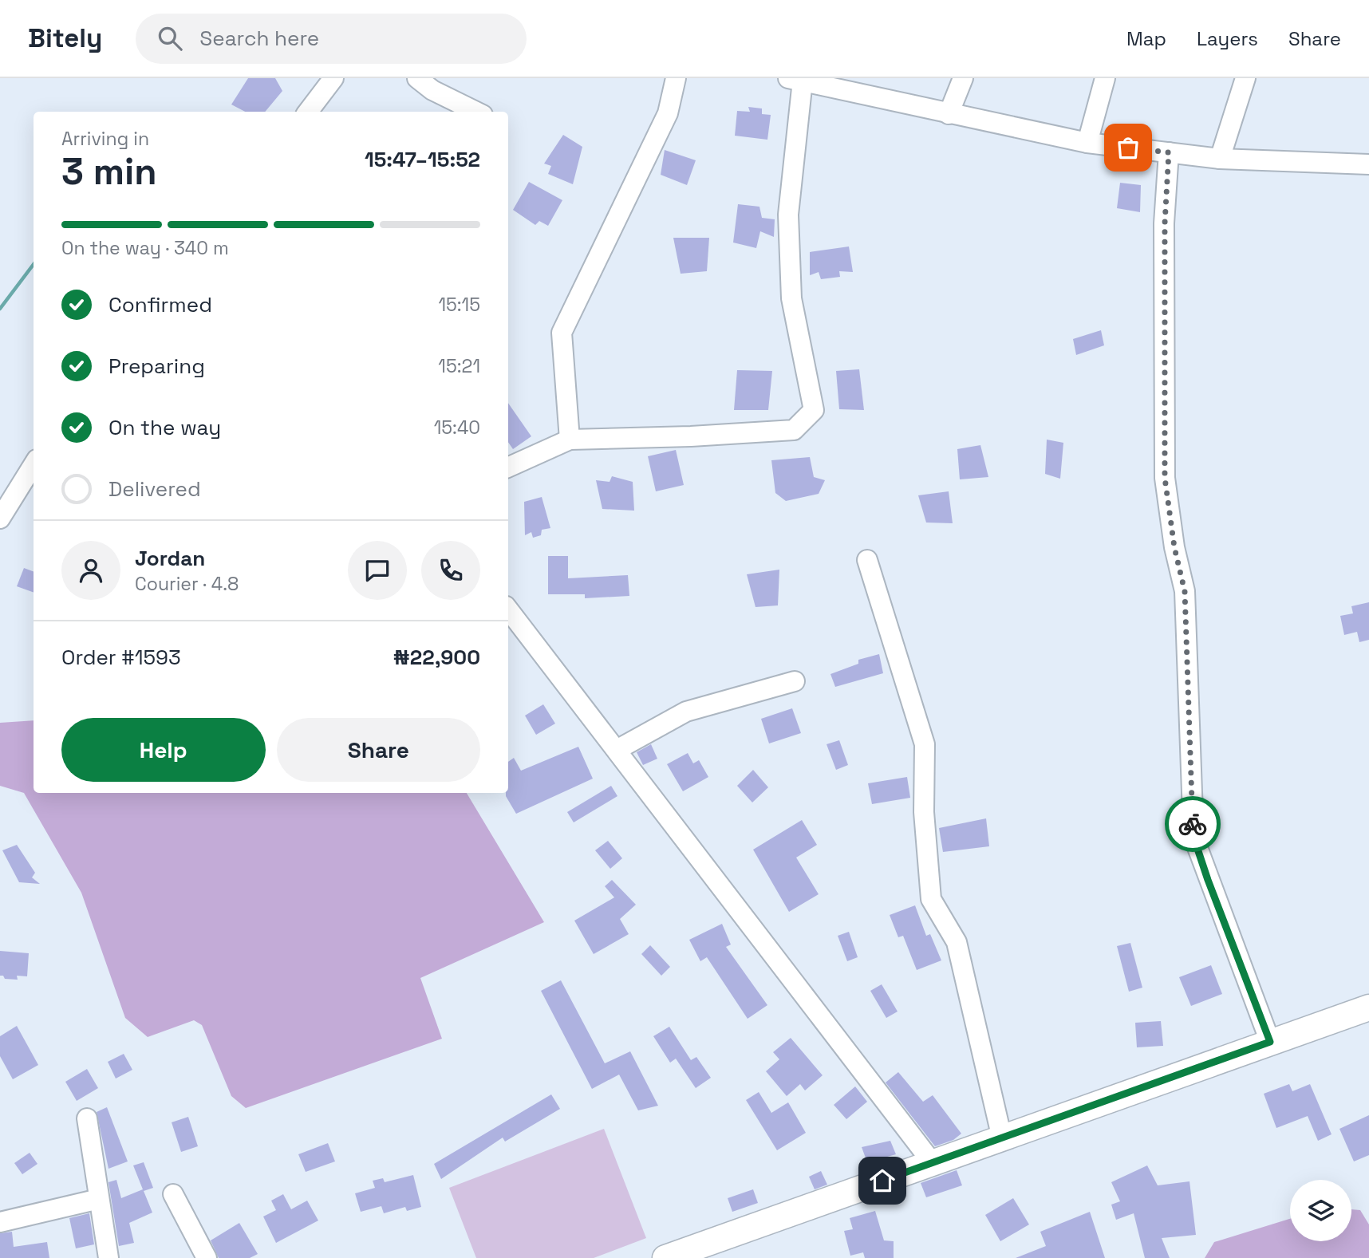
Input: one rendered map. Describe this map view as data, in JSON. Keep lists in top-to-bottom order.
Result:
{
  "page": {
    "header": "Bitely",
    "search": "Search here",
    "nav": ["Map", "Layers", "Share"],
    "heading": ["3 min", "Arriving in", "15:47–15:52"],
    "panel": [
      "Jordan",
      "Courier · 4.8",
      "Order #1593",
      "₦22,900"
    ],
    "bar": "On the way · 340 m",
    "list": [
      ["Confirmed", "15:15"],
      ["Preparing", "15:21"],
      ["On the way", "15:40"],
      "Delivered"
    ],
    "buttons": ["Help", "Share"]
  }
}
